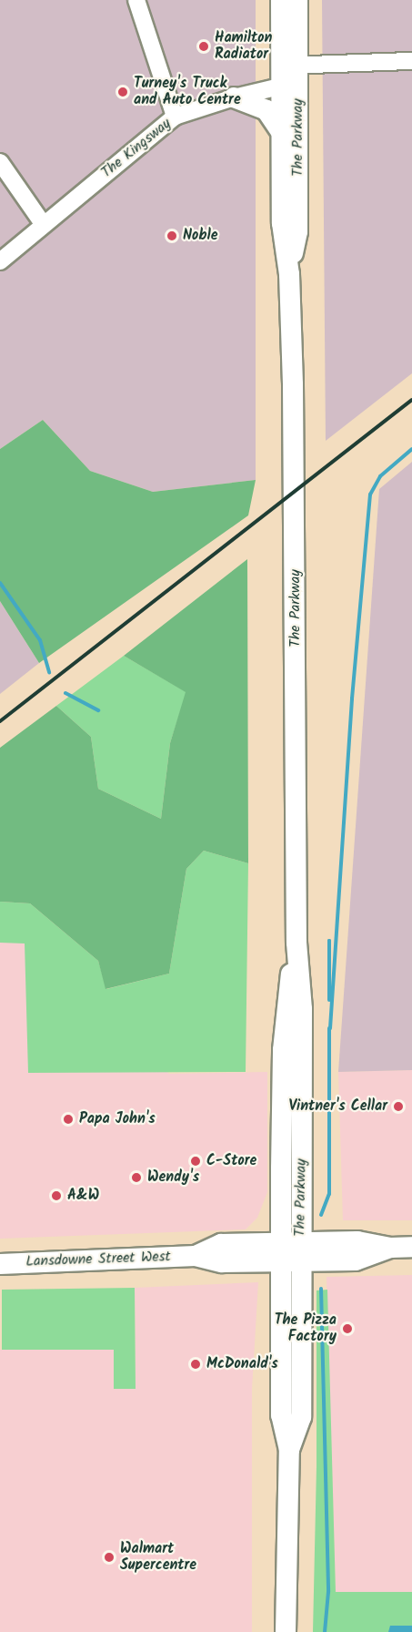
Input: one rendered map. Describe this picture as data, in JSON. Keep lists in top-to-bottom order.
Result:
{
  "streets": {
    "main road": ["The Parkway", "Lansdowne Street West"],
    "street": ["The Kingsway"]
  },
  "crossings": [
    ["The Parkway", "The Kingsway"],
    ["The Parkway", "Lansdowne Street West"]
  ],
  "places": [
    "Hamilton Radiator",
    "Turney's Truck and Auto Centre",
    "Noble",
    "Vintner's Cellar",
    "Papa John's",
    "C-Store",
    "Wendy's",
    "A&W",
    "The Pizza Factory",
    "McDonald's",
    "Walmart Supercentre"
  ]
}
